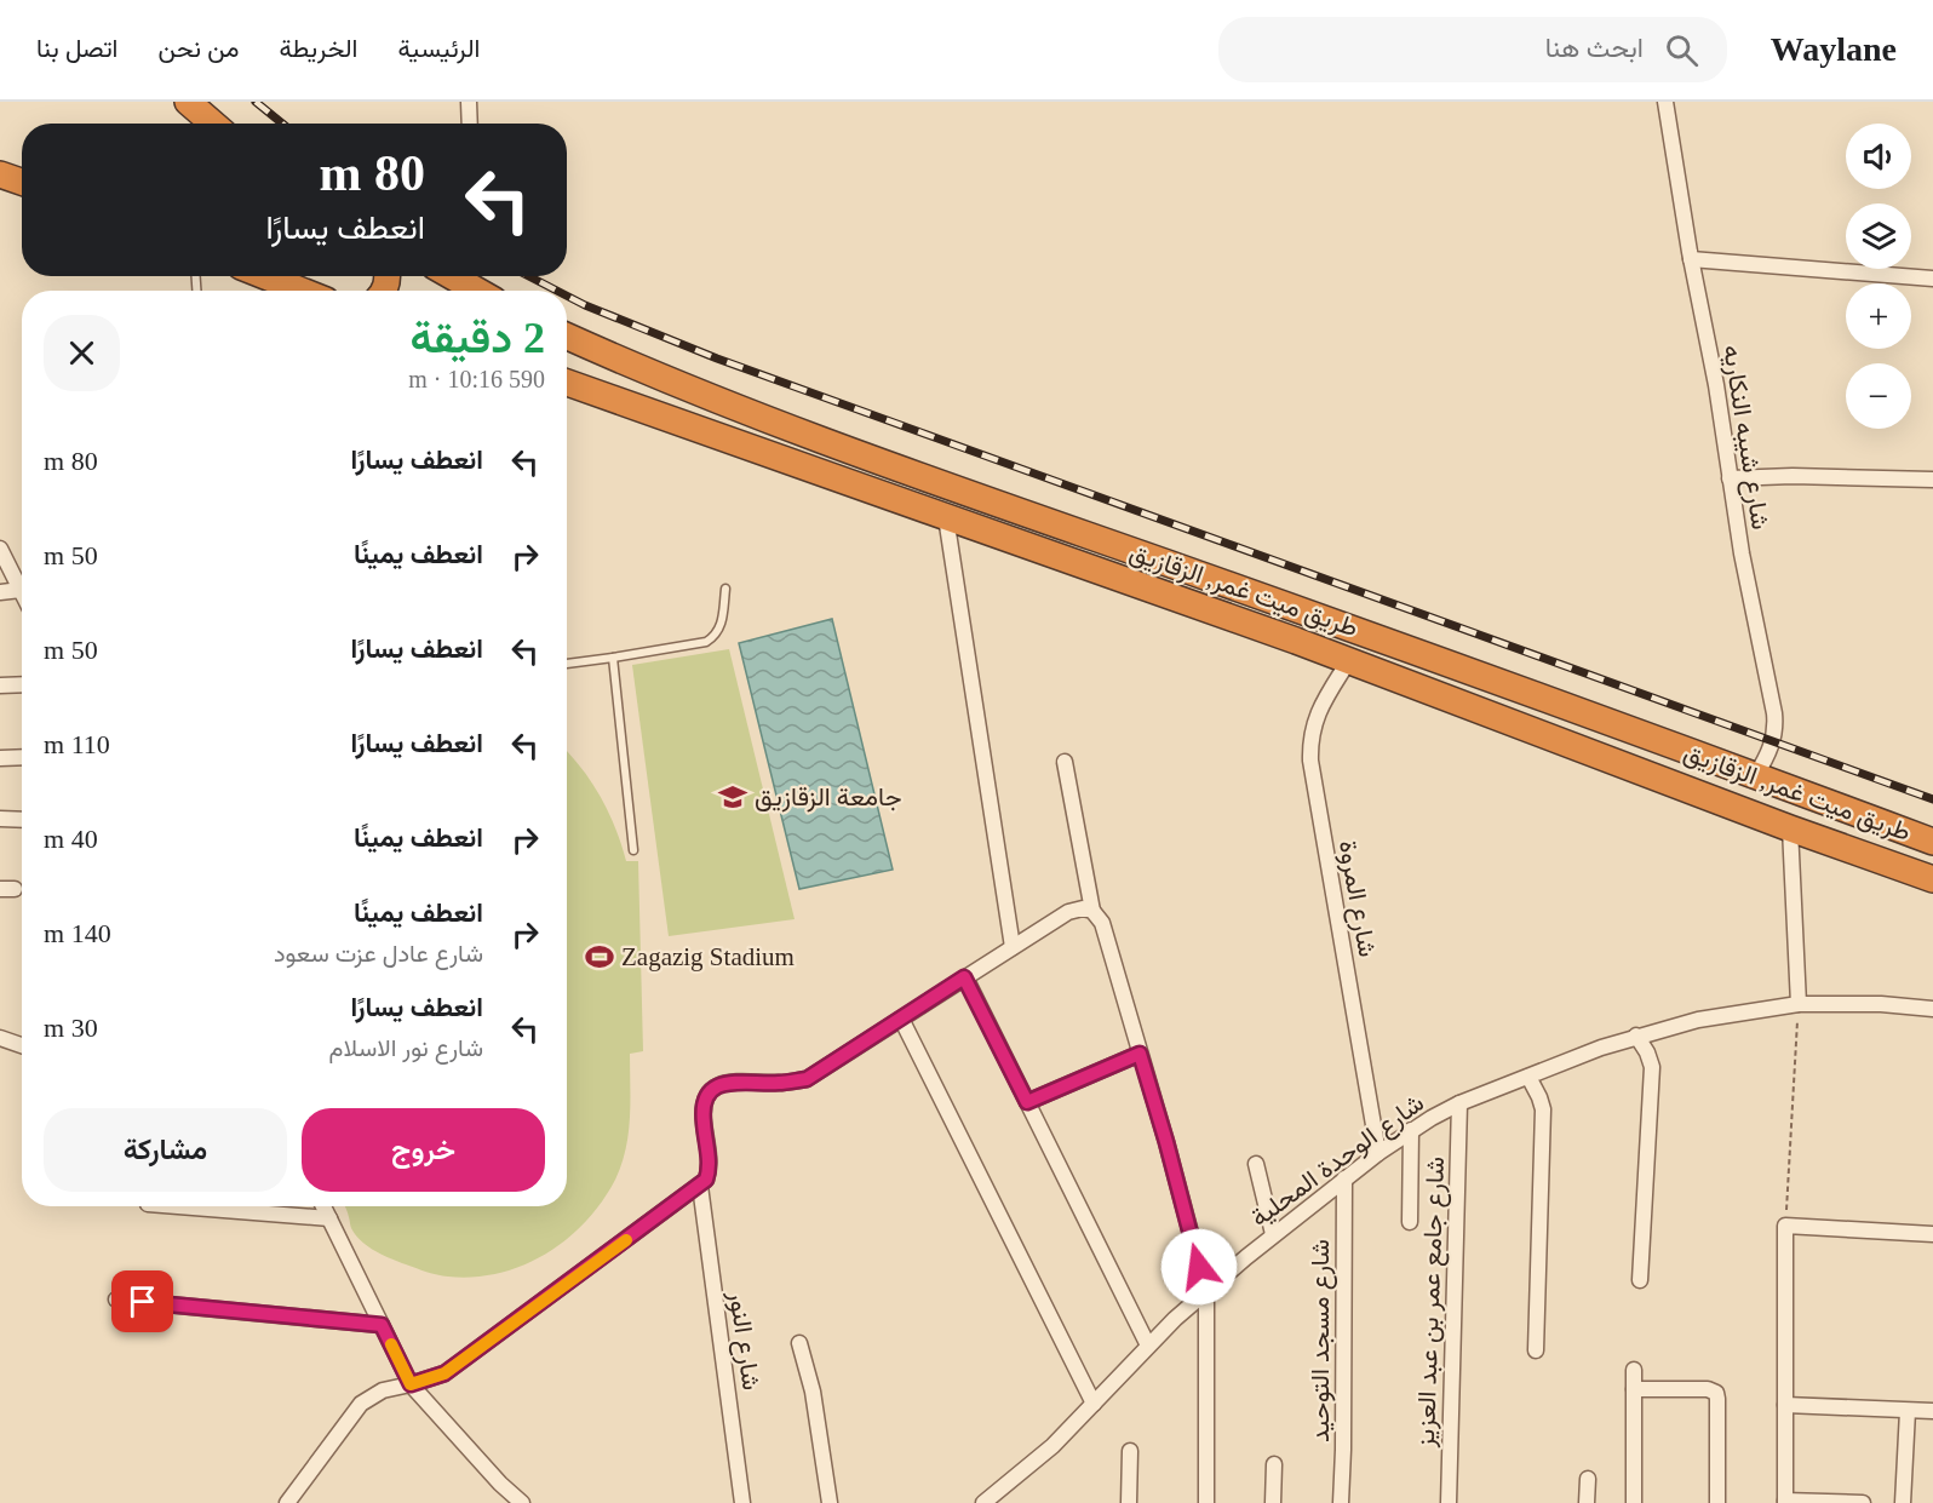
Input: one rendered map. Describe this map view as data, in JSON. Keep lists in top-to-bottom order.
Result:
{
  "streets": {
    "highway": ["طريق ميت غمر, الزقازيق"],
    "street": [
      "شارع شيبه النكاريه",
      "شارع المروة",
      "شارع الوحدة المحلية",
      "شارع جامع عمر بن عبد العزيز",
      "شارع النور",
      "شارع مسجد التوحيد"
    ]
  },
  "crossings": [
    ["شارع شيبه النكاريه", "طريق ميت غمر, الزقازيق"],
    ["طريق ميت غمر, الزقازيق", "شارع المروة"],
    ["شارع المروة", "شارع الوحدة المحلية"],
    ["شارع الوحدة المحلية", "شارع جامع عمر بن عبد العزيز"],
    ["شارع الوحدة المحلية", "شارع مسجد التوحيد"]
  ],
  "places": {
    "school or university": ["جامعة الزقازيق"],
    "sports": ["Zagazig Stadium"]
  },
  "page": {
    "header": "Waylane",
    "search": "ابحث هنا",
    "nav": [
      "الرئيسية",
      "الخريطة",
      "من نحن",
      "اتصل بنا"
    ],
    "map_buttons": ["+", "−"],
    "turn": ["80 m", "انعطف يسارًا"],
    "heading": ["2 دقيقة", "590 m · 10:16"],
    "list": [
      {
        "name": "انعطف يسارًا",
        "value": "80 m"
      },
      {
        "name": "انعطف يمينًا",
        "value": "50 m"
      },
      {
        "name": "انعطف يسارًا",
        "value": "50 m"
      },
      {
        "name": "انعطف يسارًا",
        "value": "110 m"
      },
      {
        "name": "انعطف يمينًا",
        "value": "40 m"
      },
      {
        "name": "انعطف يمينًا",
        "note": "شارع عادل عزت سعود",
        "value": "140 m"
      },
      {
        "name": "انعطف يسارًا",
        "note": "شارع نور الاسلام",
        "value": "30 m"
      }
    ],
    "buttons": ["خروج", "مشاركة"]
  }
}
